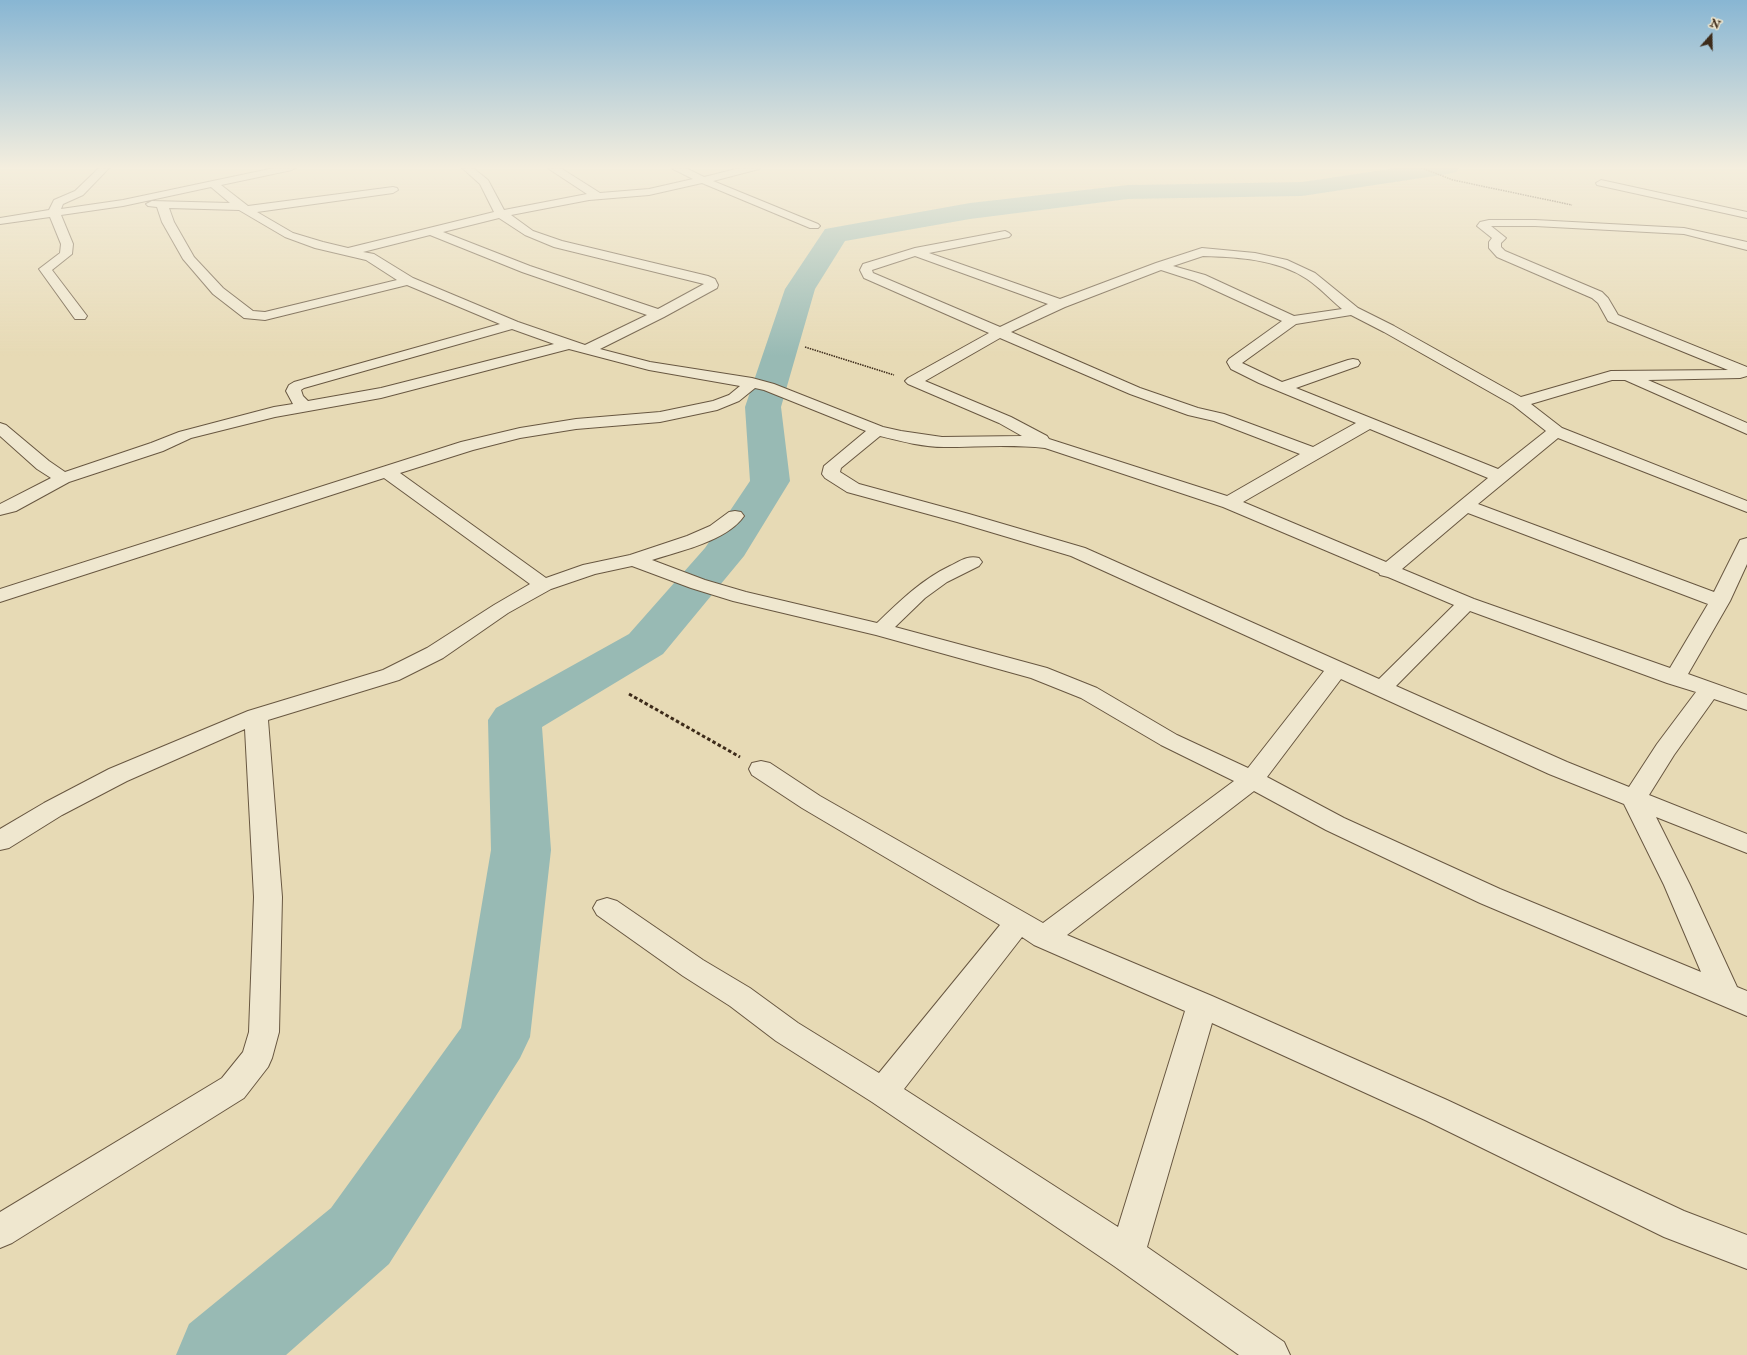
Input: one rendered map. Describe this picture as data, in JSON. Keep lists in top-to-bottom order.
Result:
{
  "north": "top"
}
